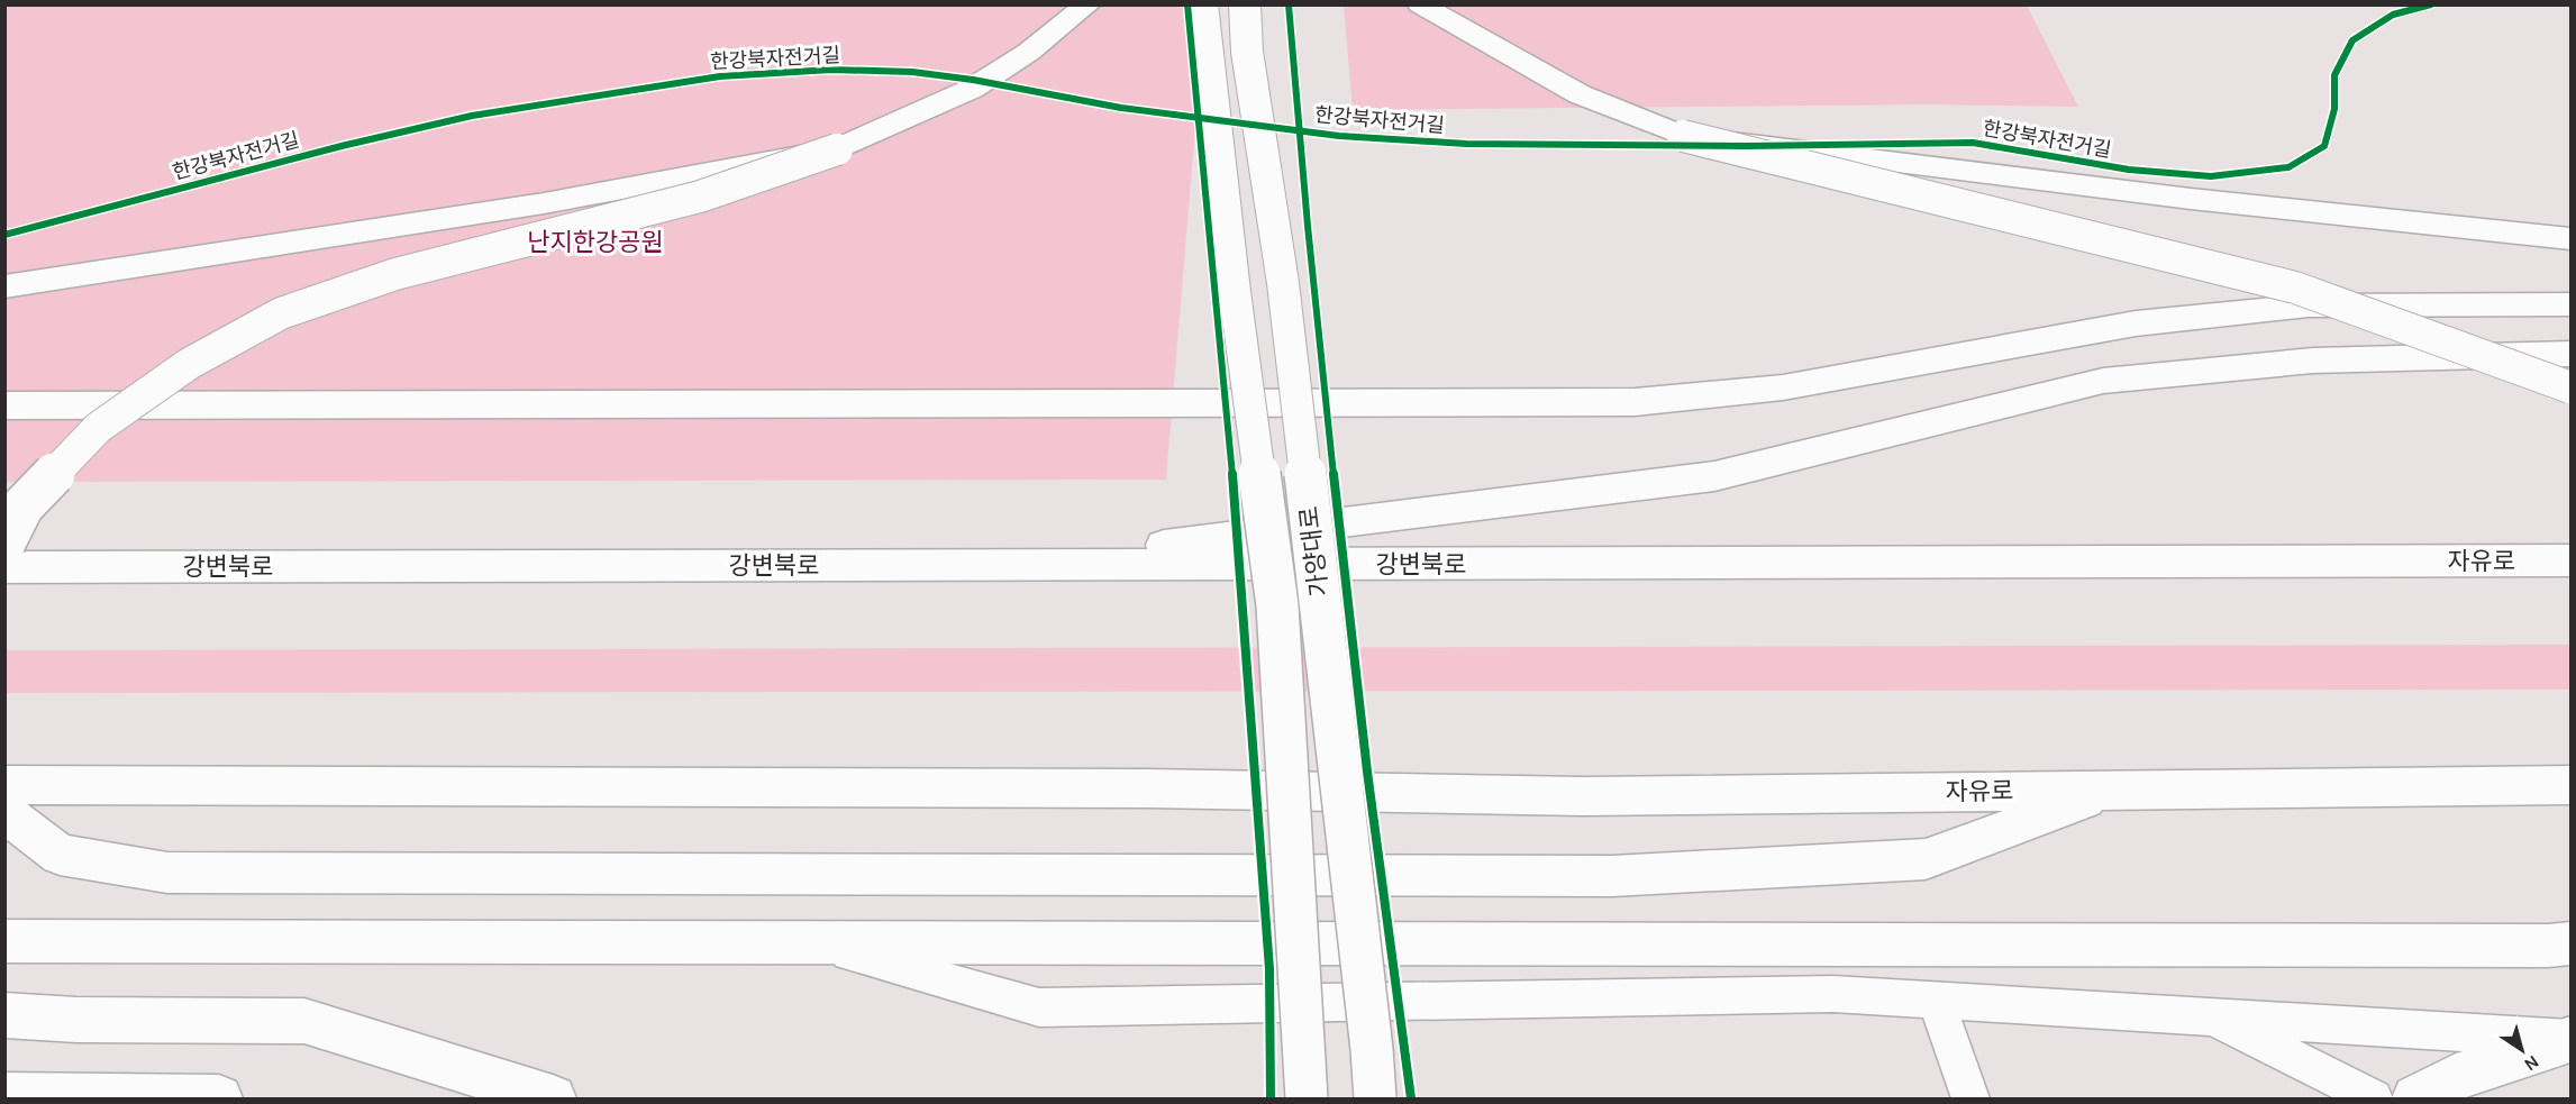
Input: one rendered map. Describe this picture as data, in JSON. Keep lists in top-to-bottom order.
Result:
{
  "streets": {
    "main road": ["가양대로", "자유로", "강변북로"],
    "cycle path": ["한강북자전거길"]
  },
  "crossings": [
    ["자유로", "강변북로"]
  ],
  "parks": ["난지한강공원"],
  "north": "bottom right"
}
